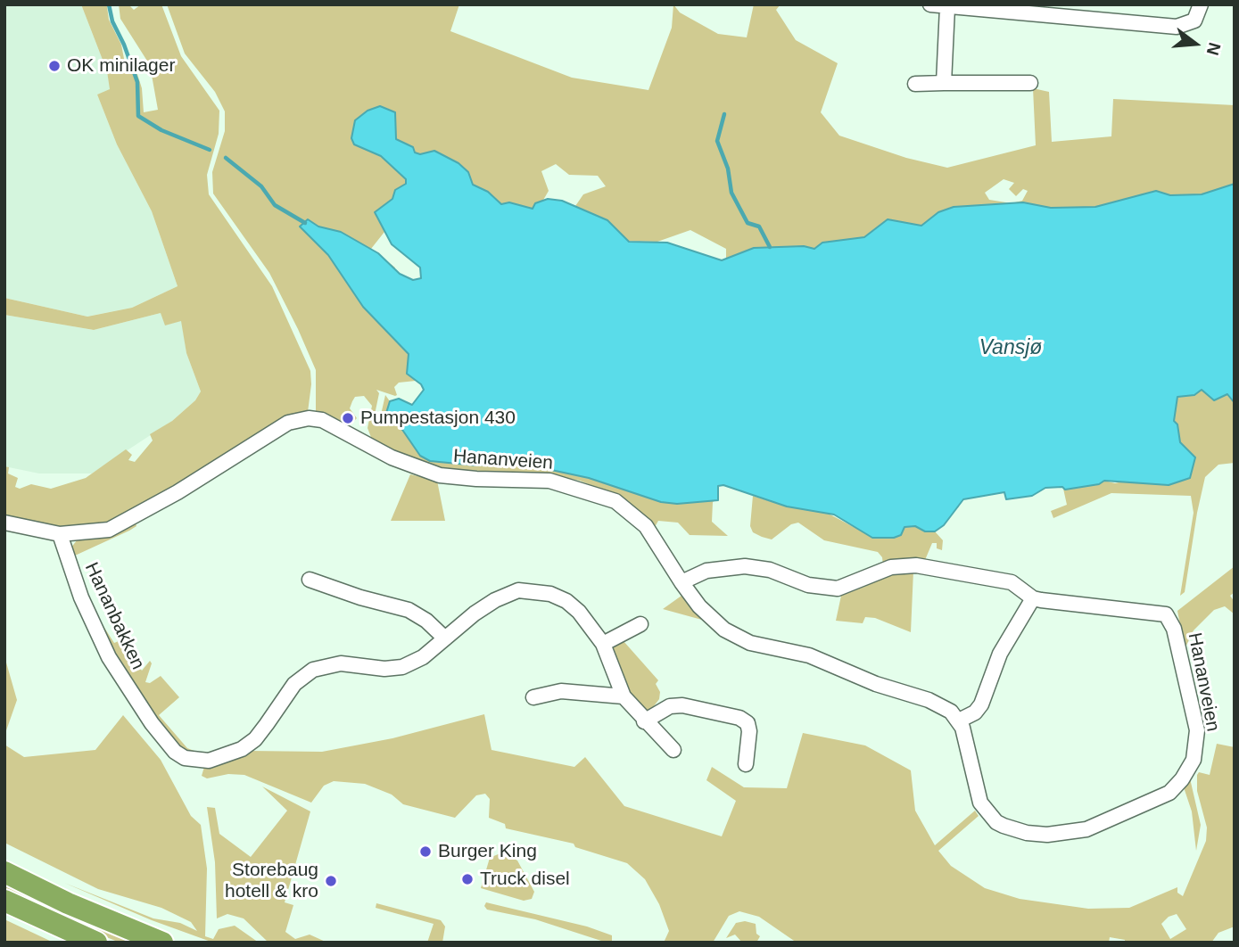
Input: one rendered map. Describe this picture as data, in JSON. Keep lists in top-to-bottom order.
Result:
{
  "streets": {
    "street": ["Hananveien", "Hananbakken"]
  },
  "crossings": [
    ["Hananveien", "Hananbakken"]
  ],
  "water": ["Vansjø"],
  "places": [
    "OK minilager",
    "Pumpestasjon 430",
    "Burger King",
    "Truck disel",
    "Storebaug hotell & kro"
  ],
  "north": "right"
}
